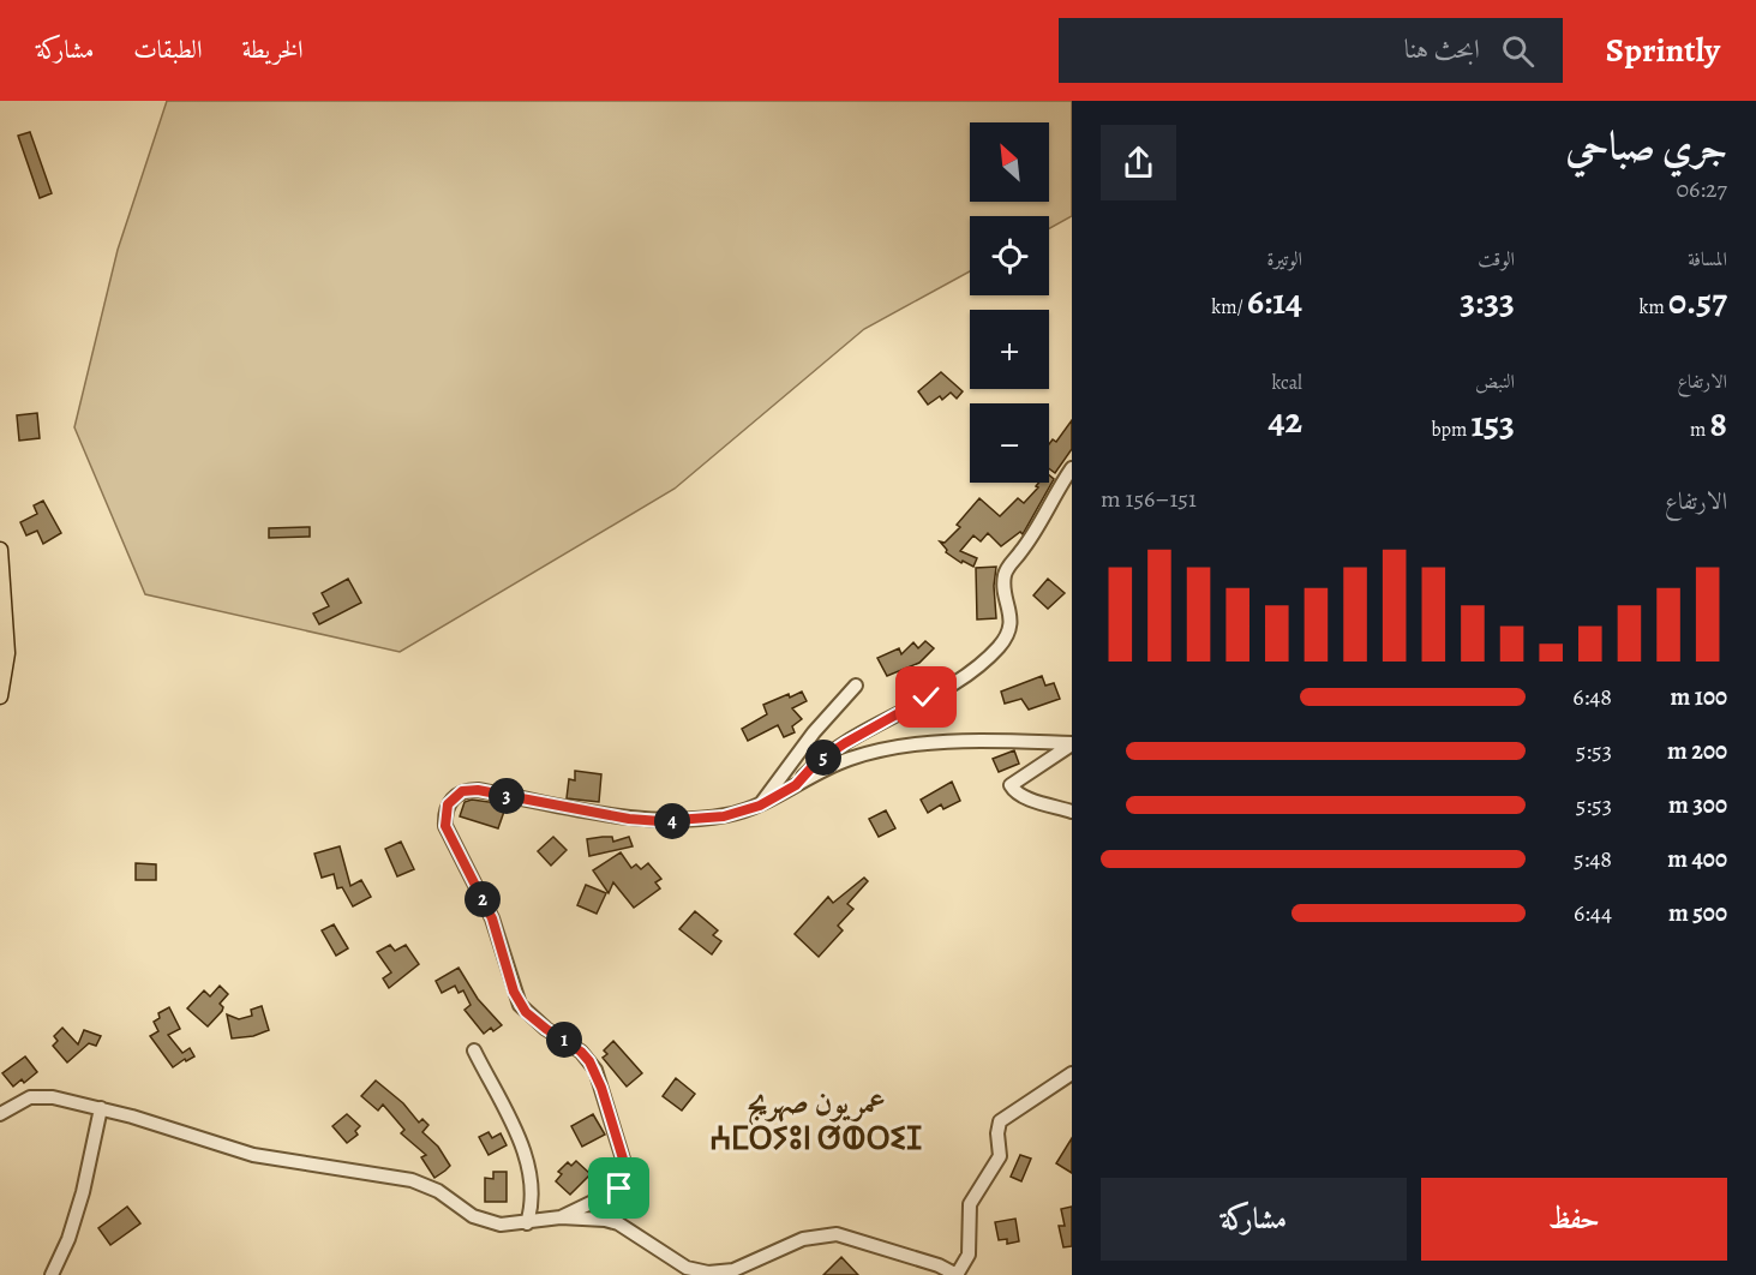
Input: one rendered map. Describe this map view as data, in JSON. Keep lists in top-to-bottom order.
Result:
{
  "districts": ["عمريون صهريج ⵄⵎⵔⵢⵓⵏ ⵚⵀⵔⵉⵊ"],
  "north": "top left",
  "page": {
    "header": "Sprintly",
    "search": "ابحث هنا",
    "nav": ["الخريطة", "الطبقات", "مشاركة"],
    "heading": ["جري صباحي", "06:27"],
    "map_buttons": ["+", "−"],
    "stats": [
      ["المسافة", "0.57 km"],
      ["الوقت", "3:33"],
      ["الوتيرة", "6:14 /km"],
      ["الارتفاع", "8 m"],
      ["النبض", "153 bpm"],
      ["kcal", "42"]
    ],
    "chart": ["الارتفاع", "151–156 m"],
    "list": [
      {
        "name": "100 m",
        "note": "6:48"
      },
      {
        "name": "200 m",
        "note": "5:53"
      },
      {
        "name": "300 m",
        "note": "5:53"
      },
      {
        "name": "400 m",
        "note": "5:48"
      },
      {
        "name": "500 m",
        "note": "6:44"
      }
    ],
    "pins": [
      "5",
      "3",
      "4",
      "2",
      "1"
    ],
    "buttons": ["حفظ", "مشاركة"]
  }
}
